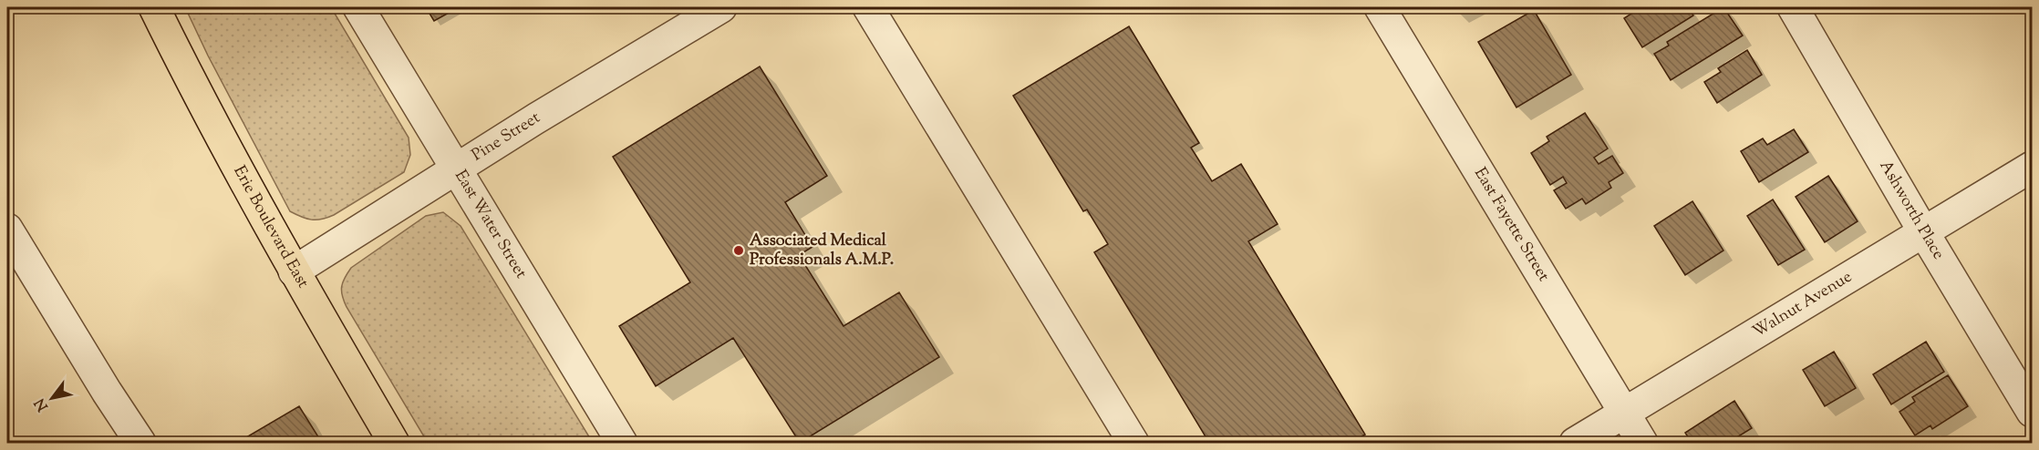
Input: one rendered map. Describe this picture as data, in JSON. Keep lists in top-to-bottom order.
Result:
{
  "streets": {
    "main road": ["Erie Boulevard East"],
    "street": [
      "Pine Street",
      "Ashworth Place",
      "East Water Street",
      "East Fayette Street",
      "Walnut Avenue"
    ]
  },
  "crossings": [
    ["Pine Street", "East Water Street"],
    ["Pine Street", "Erie Boulevard East"],
    ["Ashworth Place", "Walnut Avenue"],
    ["East Fayette Street", "Walnut Avenue"]
  ],
  "places": ["Associated Medical Professionals A.M.P."],
  "north": "bottom left"
}
